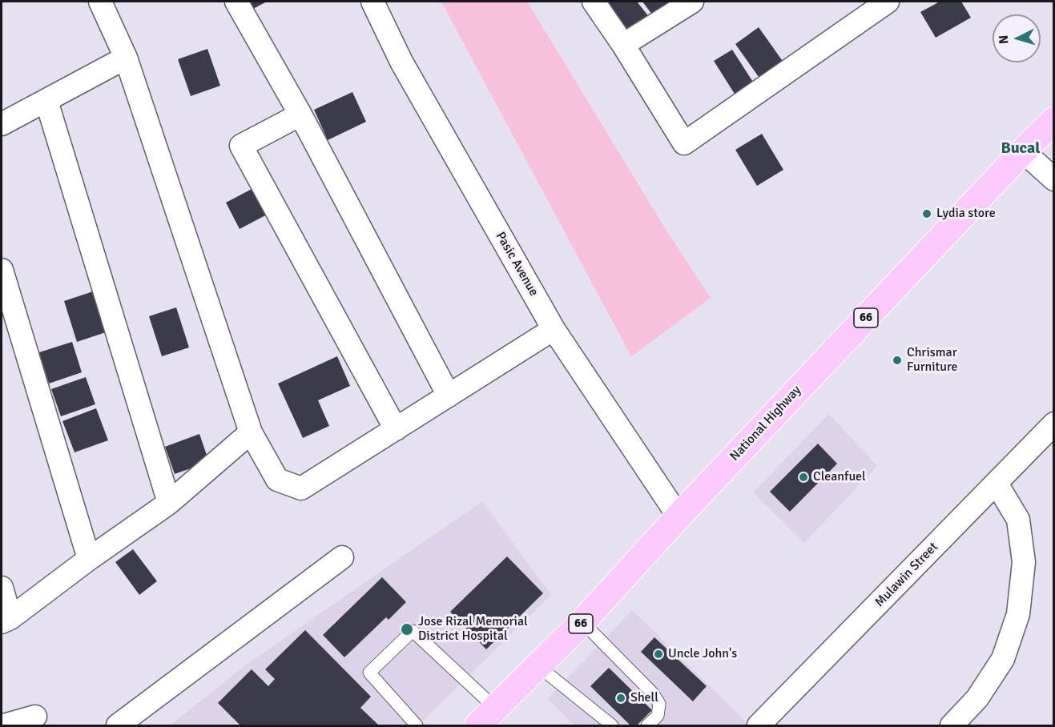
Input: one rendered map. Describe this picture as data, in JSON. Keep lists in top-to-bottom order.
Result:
{
  "streets": {
    "main road": ["66", "National Highway"],
    "street": ["Pasic Avenue", "Mulawin Street"]
  },
  "crossings": [
    ["Pasic Avenue", "National Highway"]
  ],
  "districts": ["Bucal"],
  "places": [
    "Lydia store",
    "Chrismar Furniture",
    "Cleanfuel",
    "Jose Rizal Memorial District Hospital",
    "Uncle John's",
    "Shell"
  ],
  "north": "left"
}
